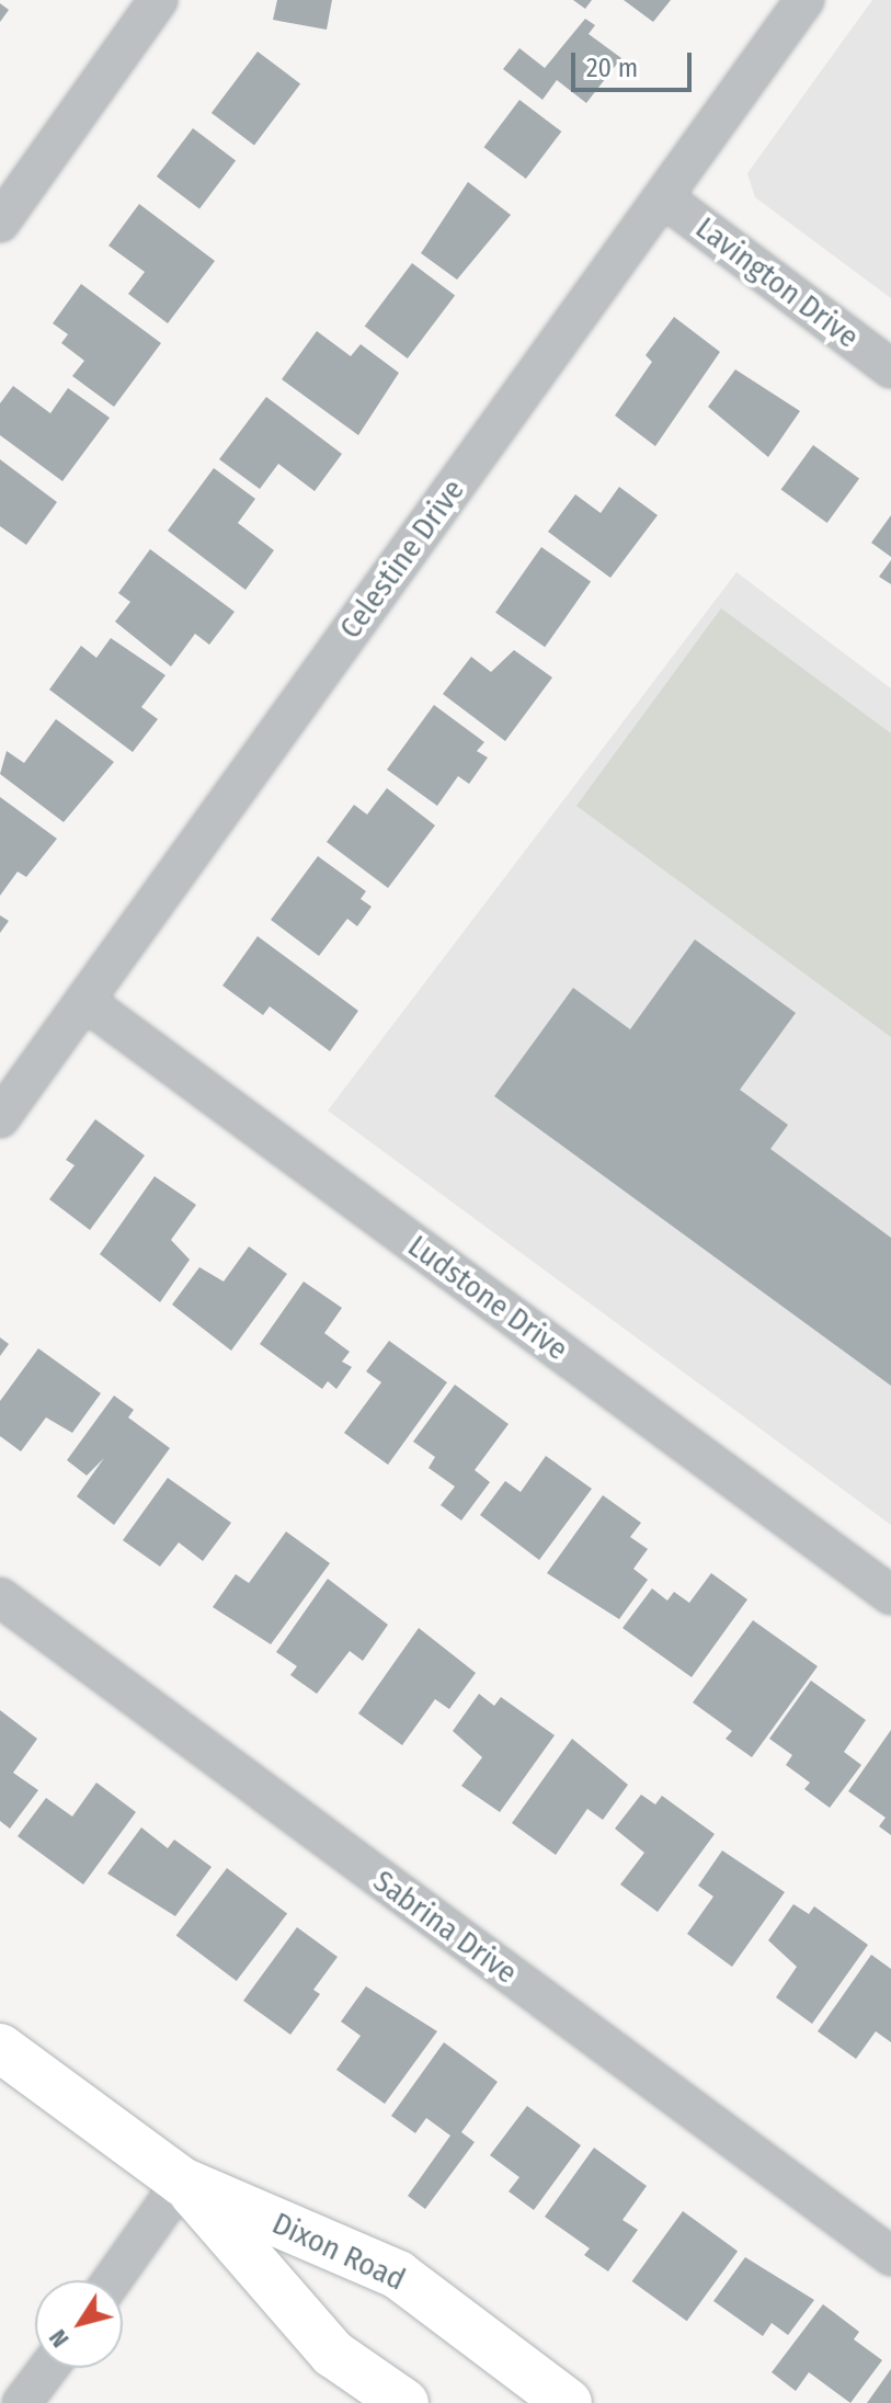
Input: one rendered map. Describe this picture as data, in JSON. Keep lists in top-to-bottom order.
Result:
{
  "streets": {
    "main road": ["Dixon Road"],
    "street": [
      "Lavington Drive",
      "Celestine Drive",
      "Ludstone Drive",
      "Sabrina Drive"
    ]
  },
  "crossings": [
    ["Lavington Drive", "Celestine Drive"],
    ["Celestine Drive", "Ludstone Drive"]
  ],
  "scale_bar": "20 m",
  "north": "bottom left"
}
